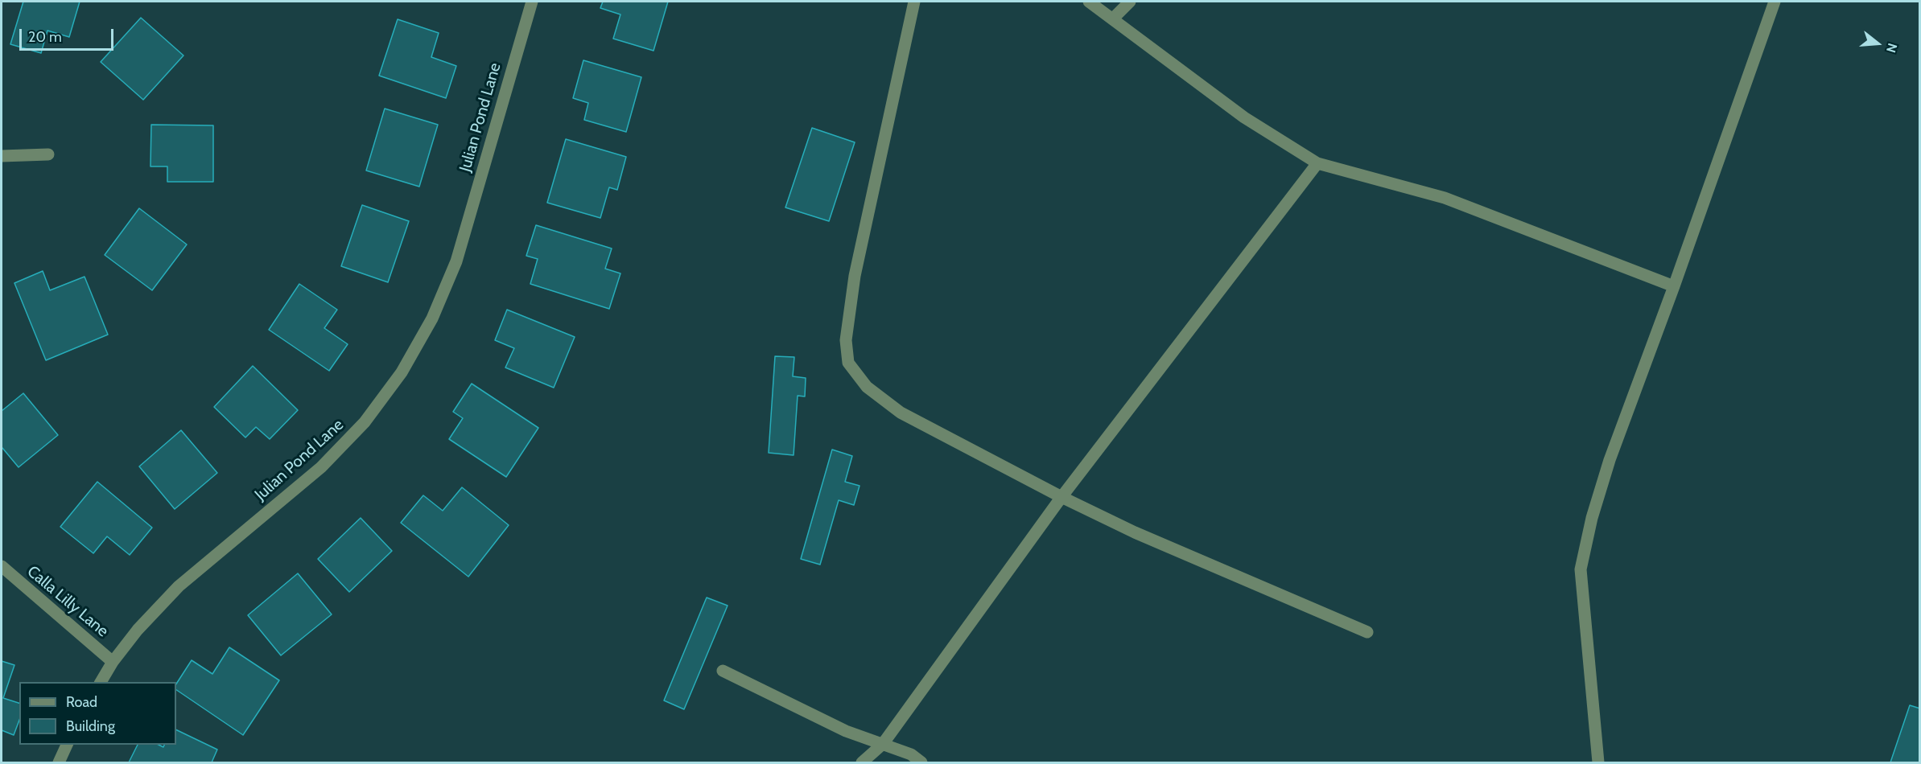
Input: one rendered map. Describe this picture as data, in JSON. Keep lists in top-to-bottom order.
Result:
{
  "streets": {
    "street": ["Julian Pond Lane", "Calla Lilly Lane"]
  },
  "crossings": [
    ["Julian Pond Lane", "Calla Lilly Lane"]
  ],
  "legend": ["Road", "Building"],
  "scale_bar": "20 m",
  "north": "right"
}
